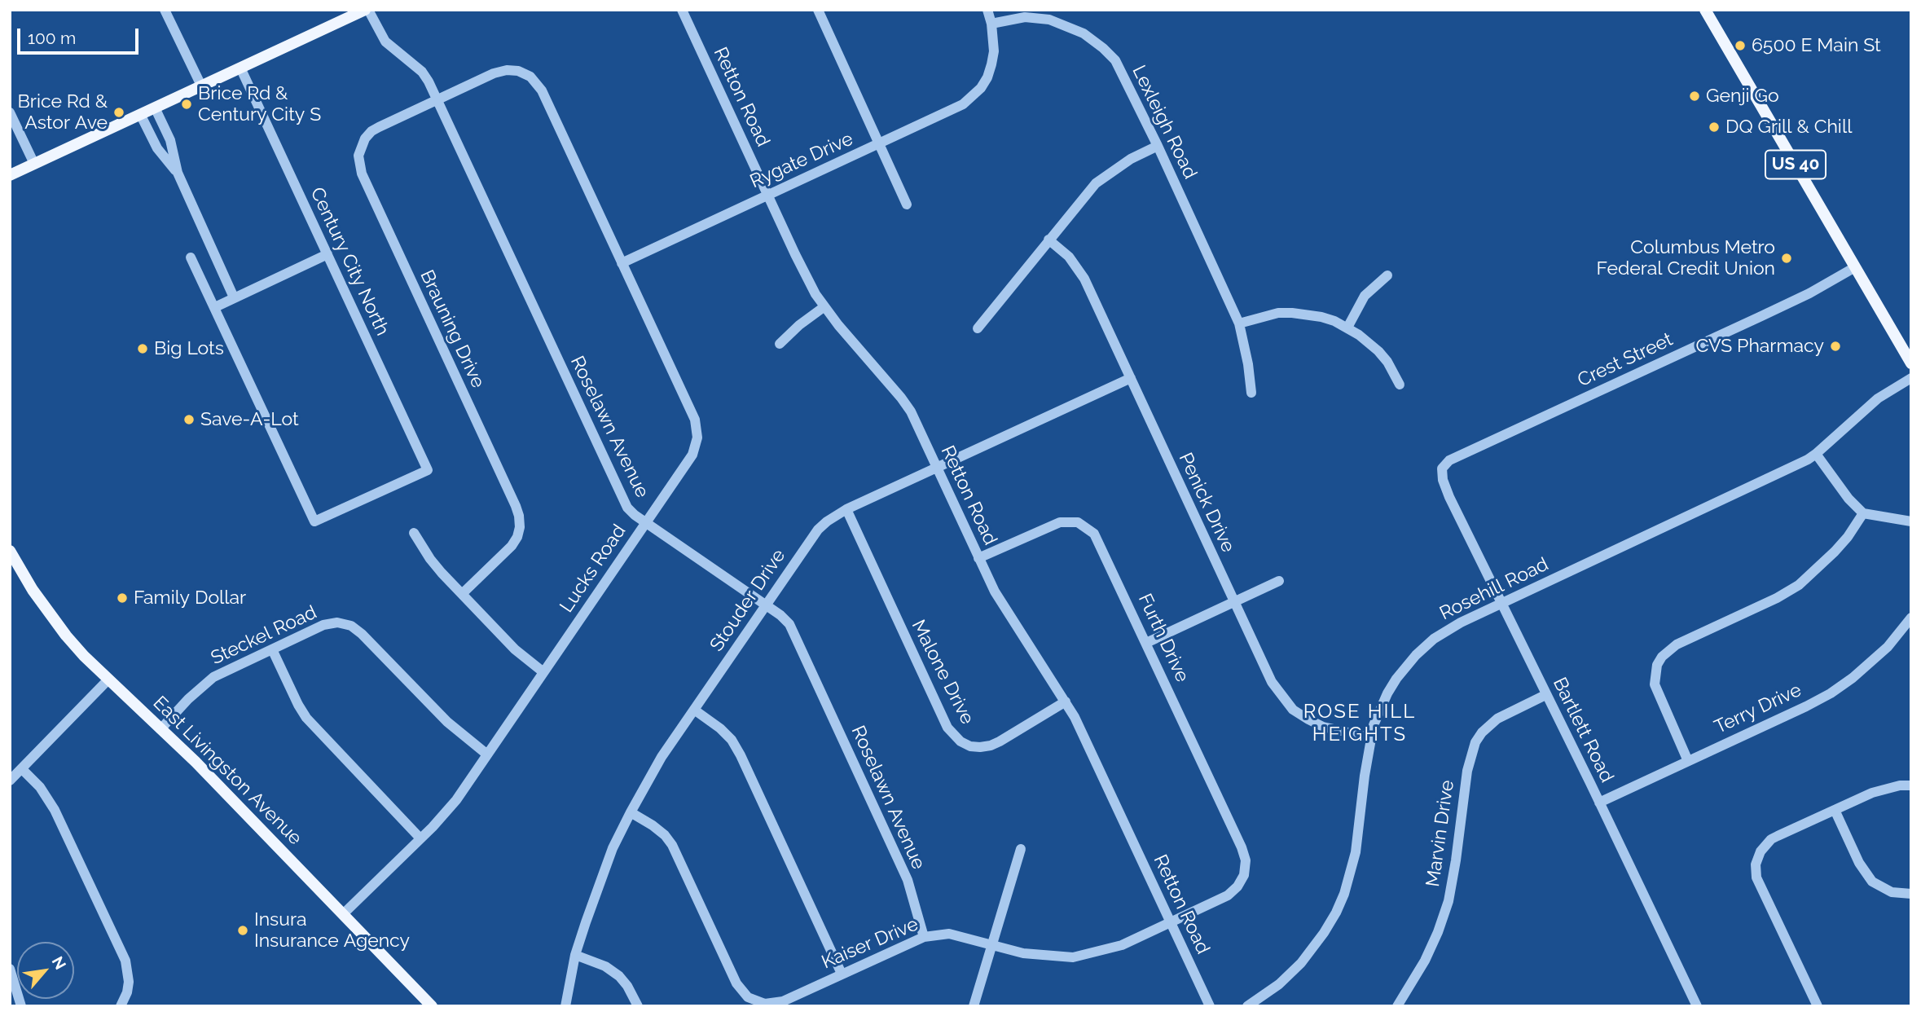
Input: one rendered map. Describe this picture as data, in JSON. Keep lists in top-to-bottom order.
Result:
{
  "streets": {
    "main road": ["US 40", "East Livingston Avenue"],
    "street": [
      "Retton Road",
      "Lexleigh Road",
      "Rygate Drive",
      "Century City North",
      "Brauning Drive",
      "Crest Street",
      "Roselawn Avenue",
      "Penick Drive",
      "Lucks Road",
      "Rosehill Road",
      "Stouder Drive",
      "Steckel Road",
      "Furth Drive",
      "Malone Drive",
      "Terry Drive",
      "Bartlett Road",
      "Marvin Drive",
      "Kaiser Drive"
    ]
  },
  "crossings": [
    ["Retton Road", "Rygate Drive"],
    ["Retton Road", "Stouder Drive"],
    ["Retton Road", "Furth Drive"],
    ["Retton Road", "Malone Drive"],
    ["Retton Road", "Kaiser Drive"],
    ["Lexleigh Road", "Rygate Drive"],
    ["Rygate Drive", "Lucks Road"],
    ["US 40", "Crest Street"],
    ["Brauning Drive", "Roselawn Avenue"],
    ["Brauning Drive", "Lucks Road"],
    ["Crest Street", "Bartlett Road"],
    ["Roselawn Avenue", "Lucks Road"],
    ["Roselawn Avenue", "Stouder Drive"],
    ["Roselawn Avenue", "Kaiser Drive"],
    ["Penick Drive", "Rosehill Road"],
    ["Penick Drive", "Stouder Drive"],
    ["Lucks Road", "Steckel Road"],
    ["Lucks Road", "East Livingston Avenue"],
    ["Rosehill Road", "Bartlett Road"],
    ["Stouder Drive", "Malone Drive"],
    ["Stouder Drive", "Kaiser Drive"],
    ["Steckel Road", "East Livingston Avenue"],
    ["Furth Drive", "Kaiser Drive"],
    ["Terry Drive", "Bartlett Road"],
    ["Bartlett Road", "Marvin Drive"]
  ],
  "districts": ["ROSE HILL HEIGHTS"],
  "places": [
    "6500 E Main St",
    "Genji Go",
    "Brice Rd & Century City S",
    "Brice Rd & Astor Ave",
    "DQ Grill & Chill",
    "Columbus Metro Federal Credit Union",
    "CVS Pharmacy",
    "Big Lots",
    "Save-A-Lot",
    "Family Dollar",
    "Insura Insurance Agency"
  ],
  "scale_bar": "100 m",
  "north": "top right"
}
